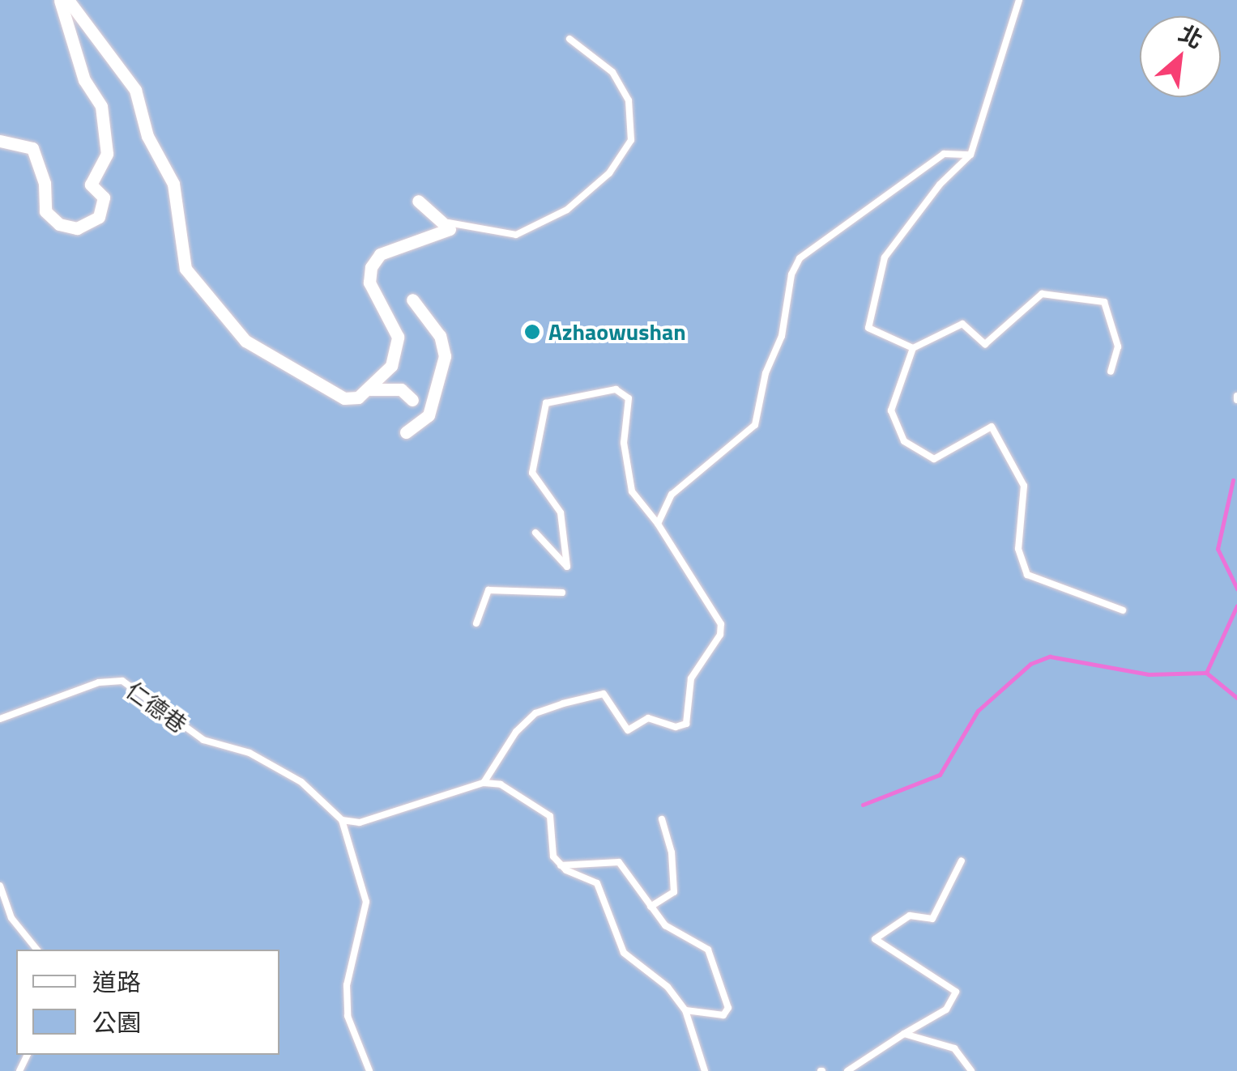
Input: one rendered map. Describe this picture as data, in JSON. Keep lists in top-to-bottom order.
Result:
{
  "streets": {
    "lane": ["仁德巷"]
  },
  "places": ["Azhaowushan"],
  "legend": ["道路", "公園"],
  "north": "top right"
}
